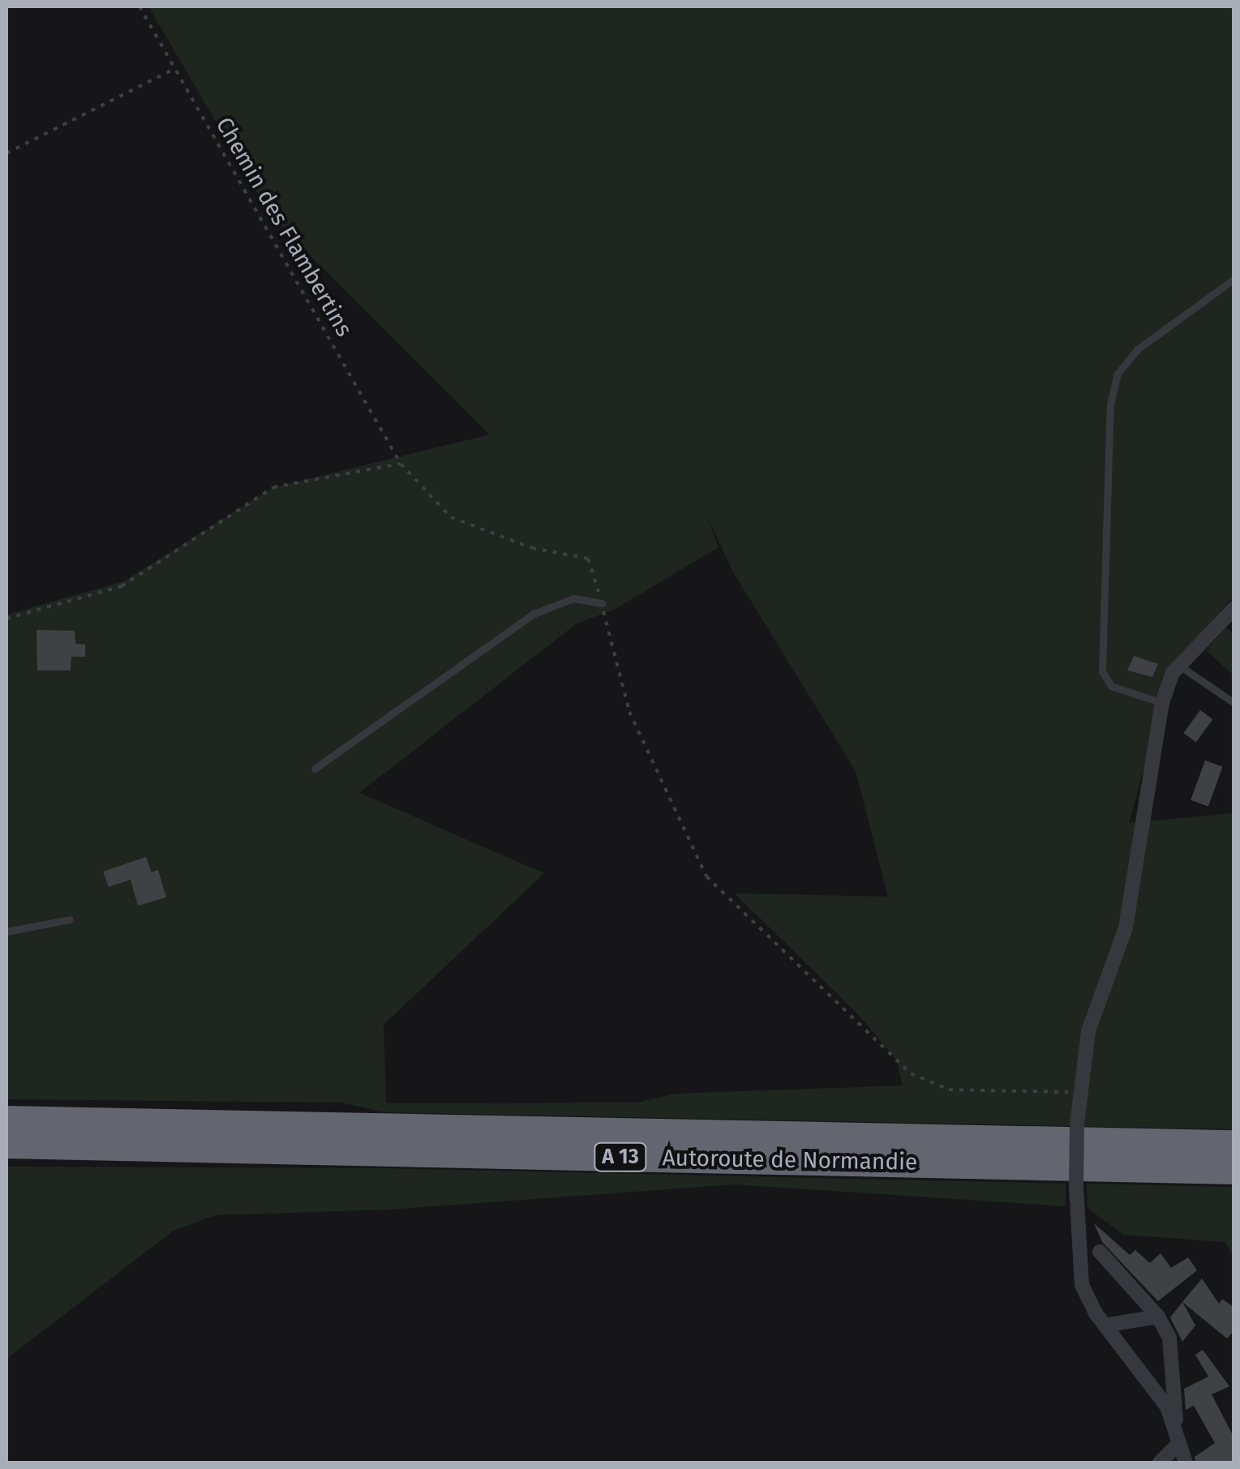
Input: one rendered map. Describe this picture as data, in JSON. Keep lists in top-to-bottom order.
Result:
{
  "streets": {
    "highway": ["A 13", "Autoroute de Normandie"],
    "path": ["Chemin des Flambertins"]
  }
}
